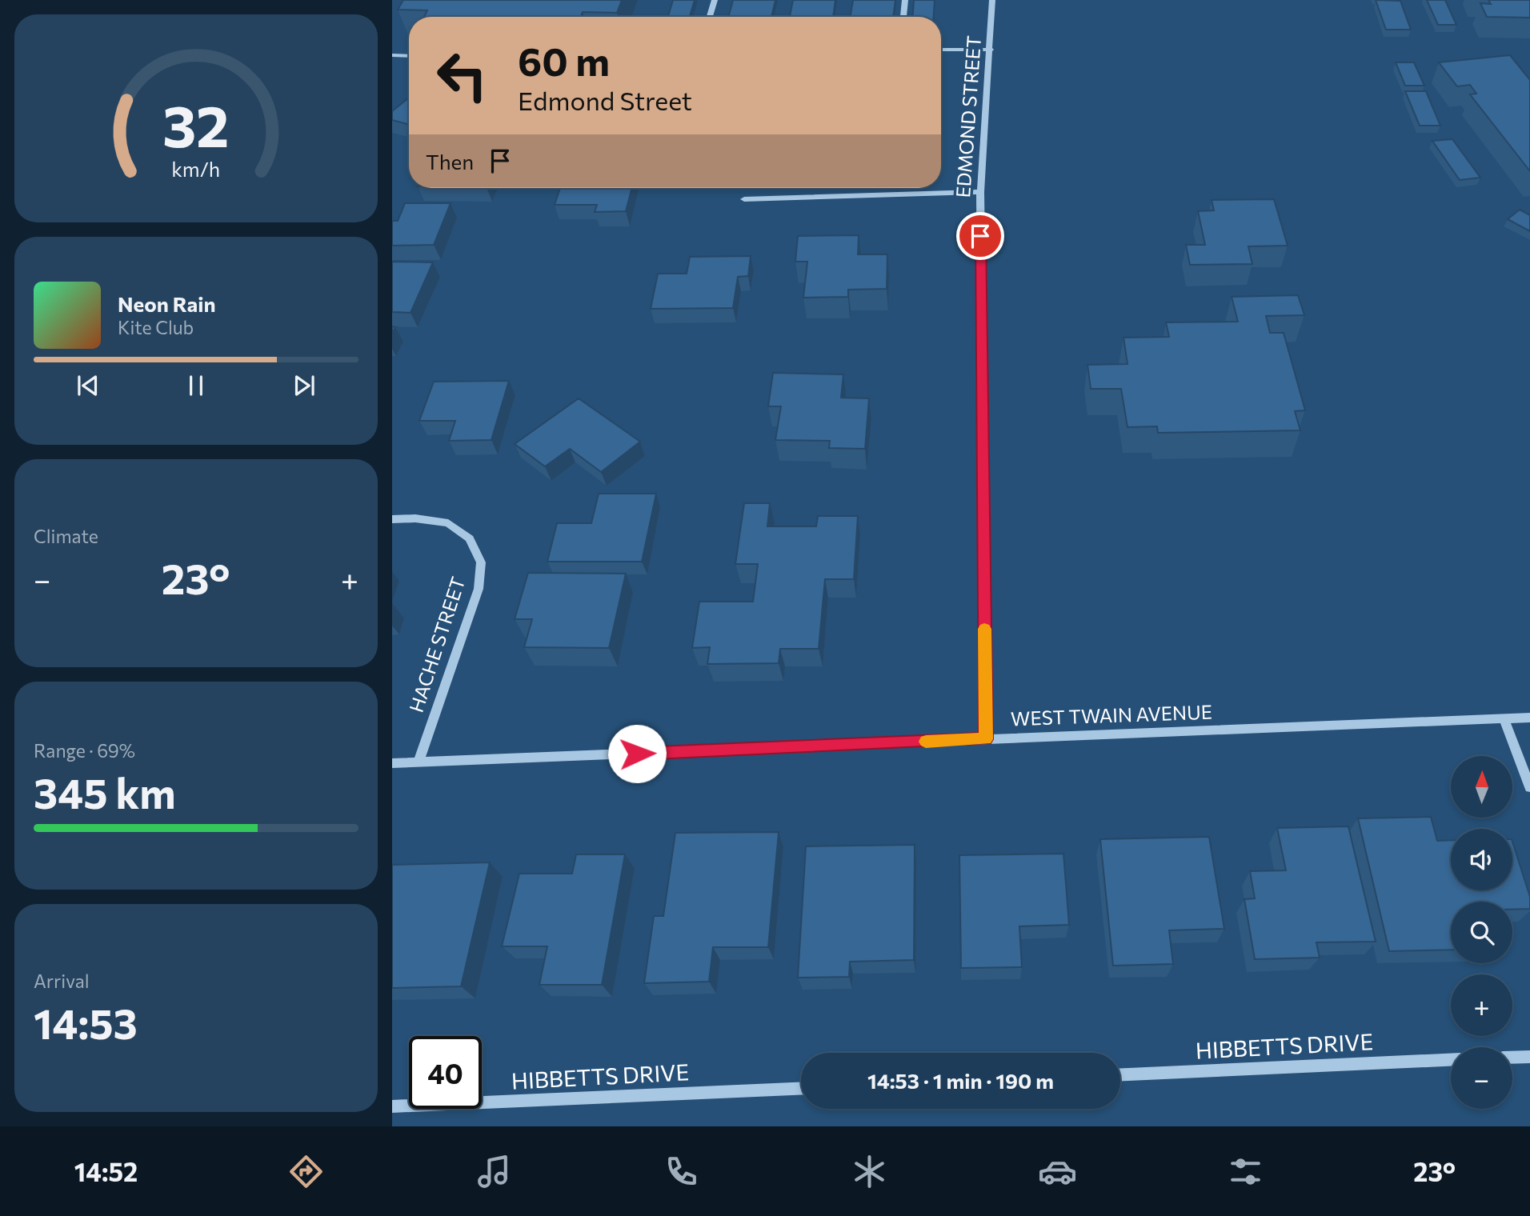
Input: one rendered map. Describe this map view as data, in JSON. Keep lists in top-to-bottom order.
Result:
{
  "streets": {
    "street": [
      "EDMOND STREET",
      "HACHE STREET",
      "WEST TWAIN AVENUE",
      "HIBBETTS DRIVE"
    ]
  },
  "crossings": [
    ["EDMOND STREET", "WEST TWAIN AVENUE"],
    ["HACHE STREET", "WEST TWAIN AVENUE"]
  ],
  "north": "top",
  "page": {
    "turn": ["60 m", "Edmond Street"],
    "then": "Then",
    "song": ["Neon Rain", "Kite Club"],
    "tile": [
      "Climate",
      ["Range · 69%", "345 km"],
      ["Arrival", "14:53"]
    ],
    "heat": ["−", "23°", "+"],
    "map_buttons": ["+", "−"],
    "limit": "40",
    "trip": "14:53 · 1 min · 190 m",
    "tabs": ["14:52", "23°"],
    "gauge": ["32", "km/h"]
  }
}
